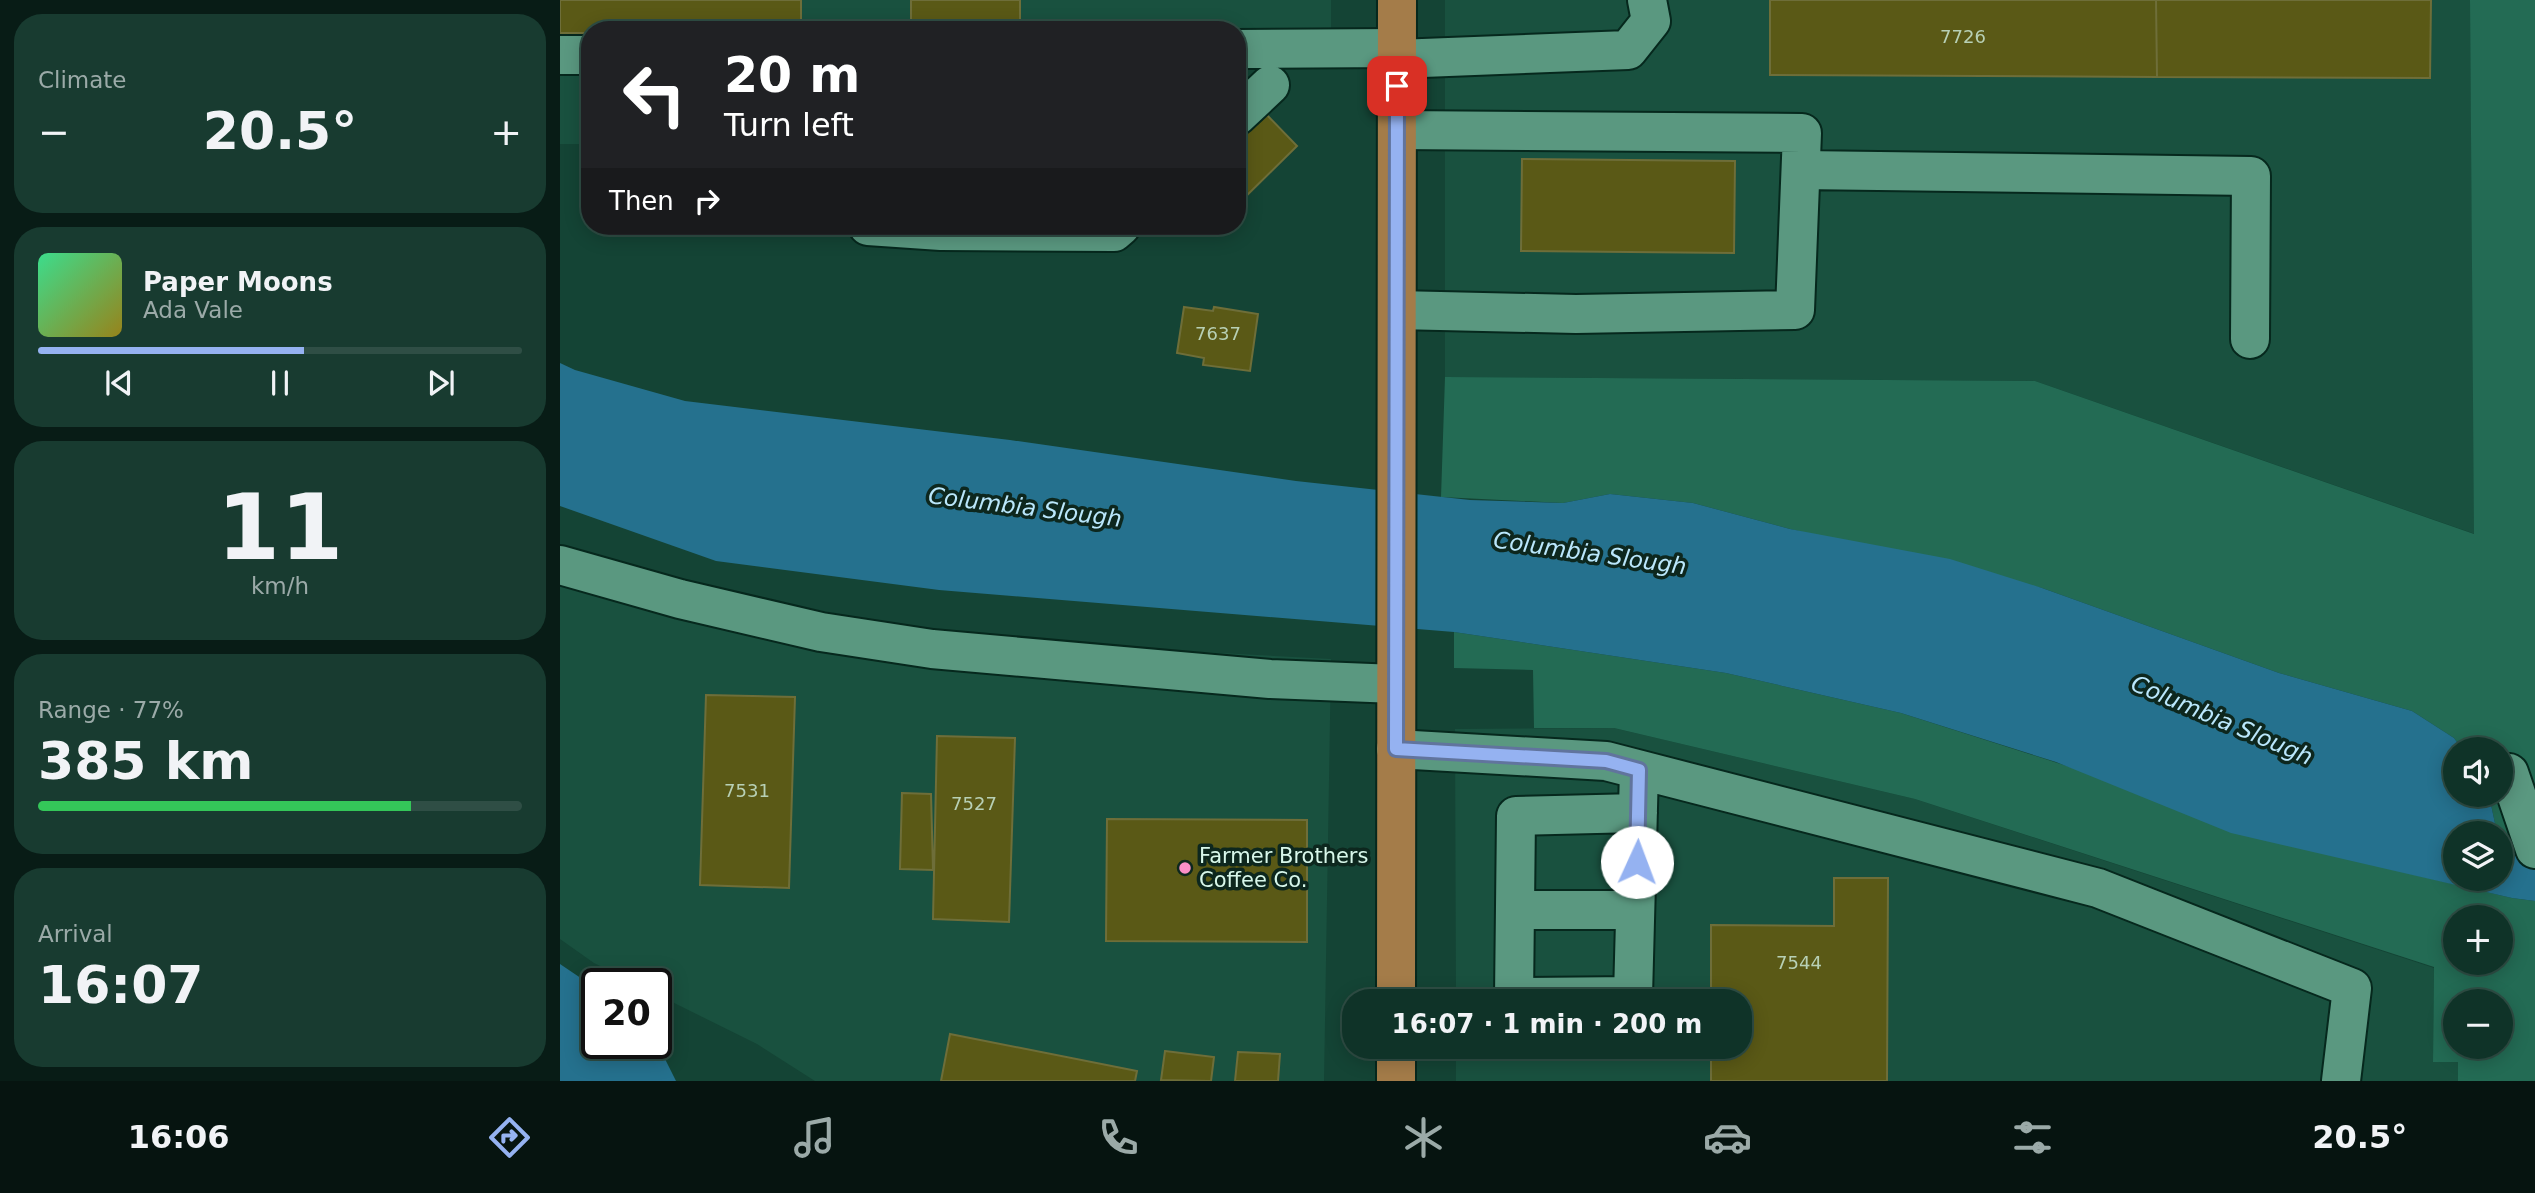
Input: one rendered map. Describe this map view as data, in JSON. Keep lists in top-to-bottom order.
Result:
{
  "water": ["Columbia Slough"],
  "places": ["Farmer Brothers Coffee Co."],
  "house_numbers": [
    "7726",
    "7637",
    "7531",
    "7527",
    "7544"
  ],
  "page": {
    "tile": [
      "Climate",
      ["11", "km/h"],
      ["Range · 77%", "385 km"],
      ["Arrival", "16:07"]
    ],
    "turn": ["20 m", "Turn left"],
    "heat": ["−", "20.5°", "+"],
    "then": "Then",
    "song": ["Paper Moons", "Ada Vale"],
    "map_buttons": ["+", "−"],
    "limit": "20",
    "trip": "16:07 · 1 min · 200 m",
    "tabs": ["16:06", "20.5°"]
  }
}
